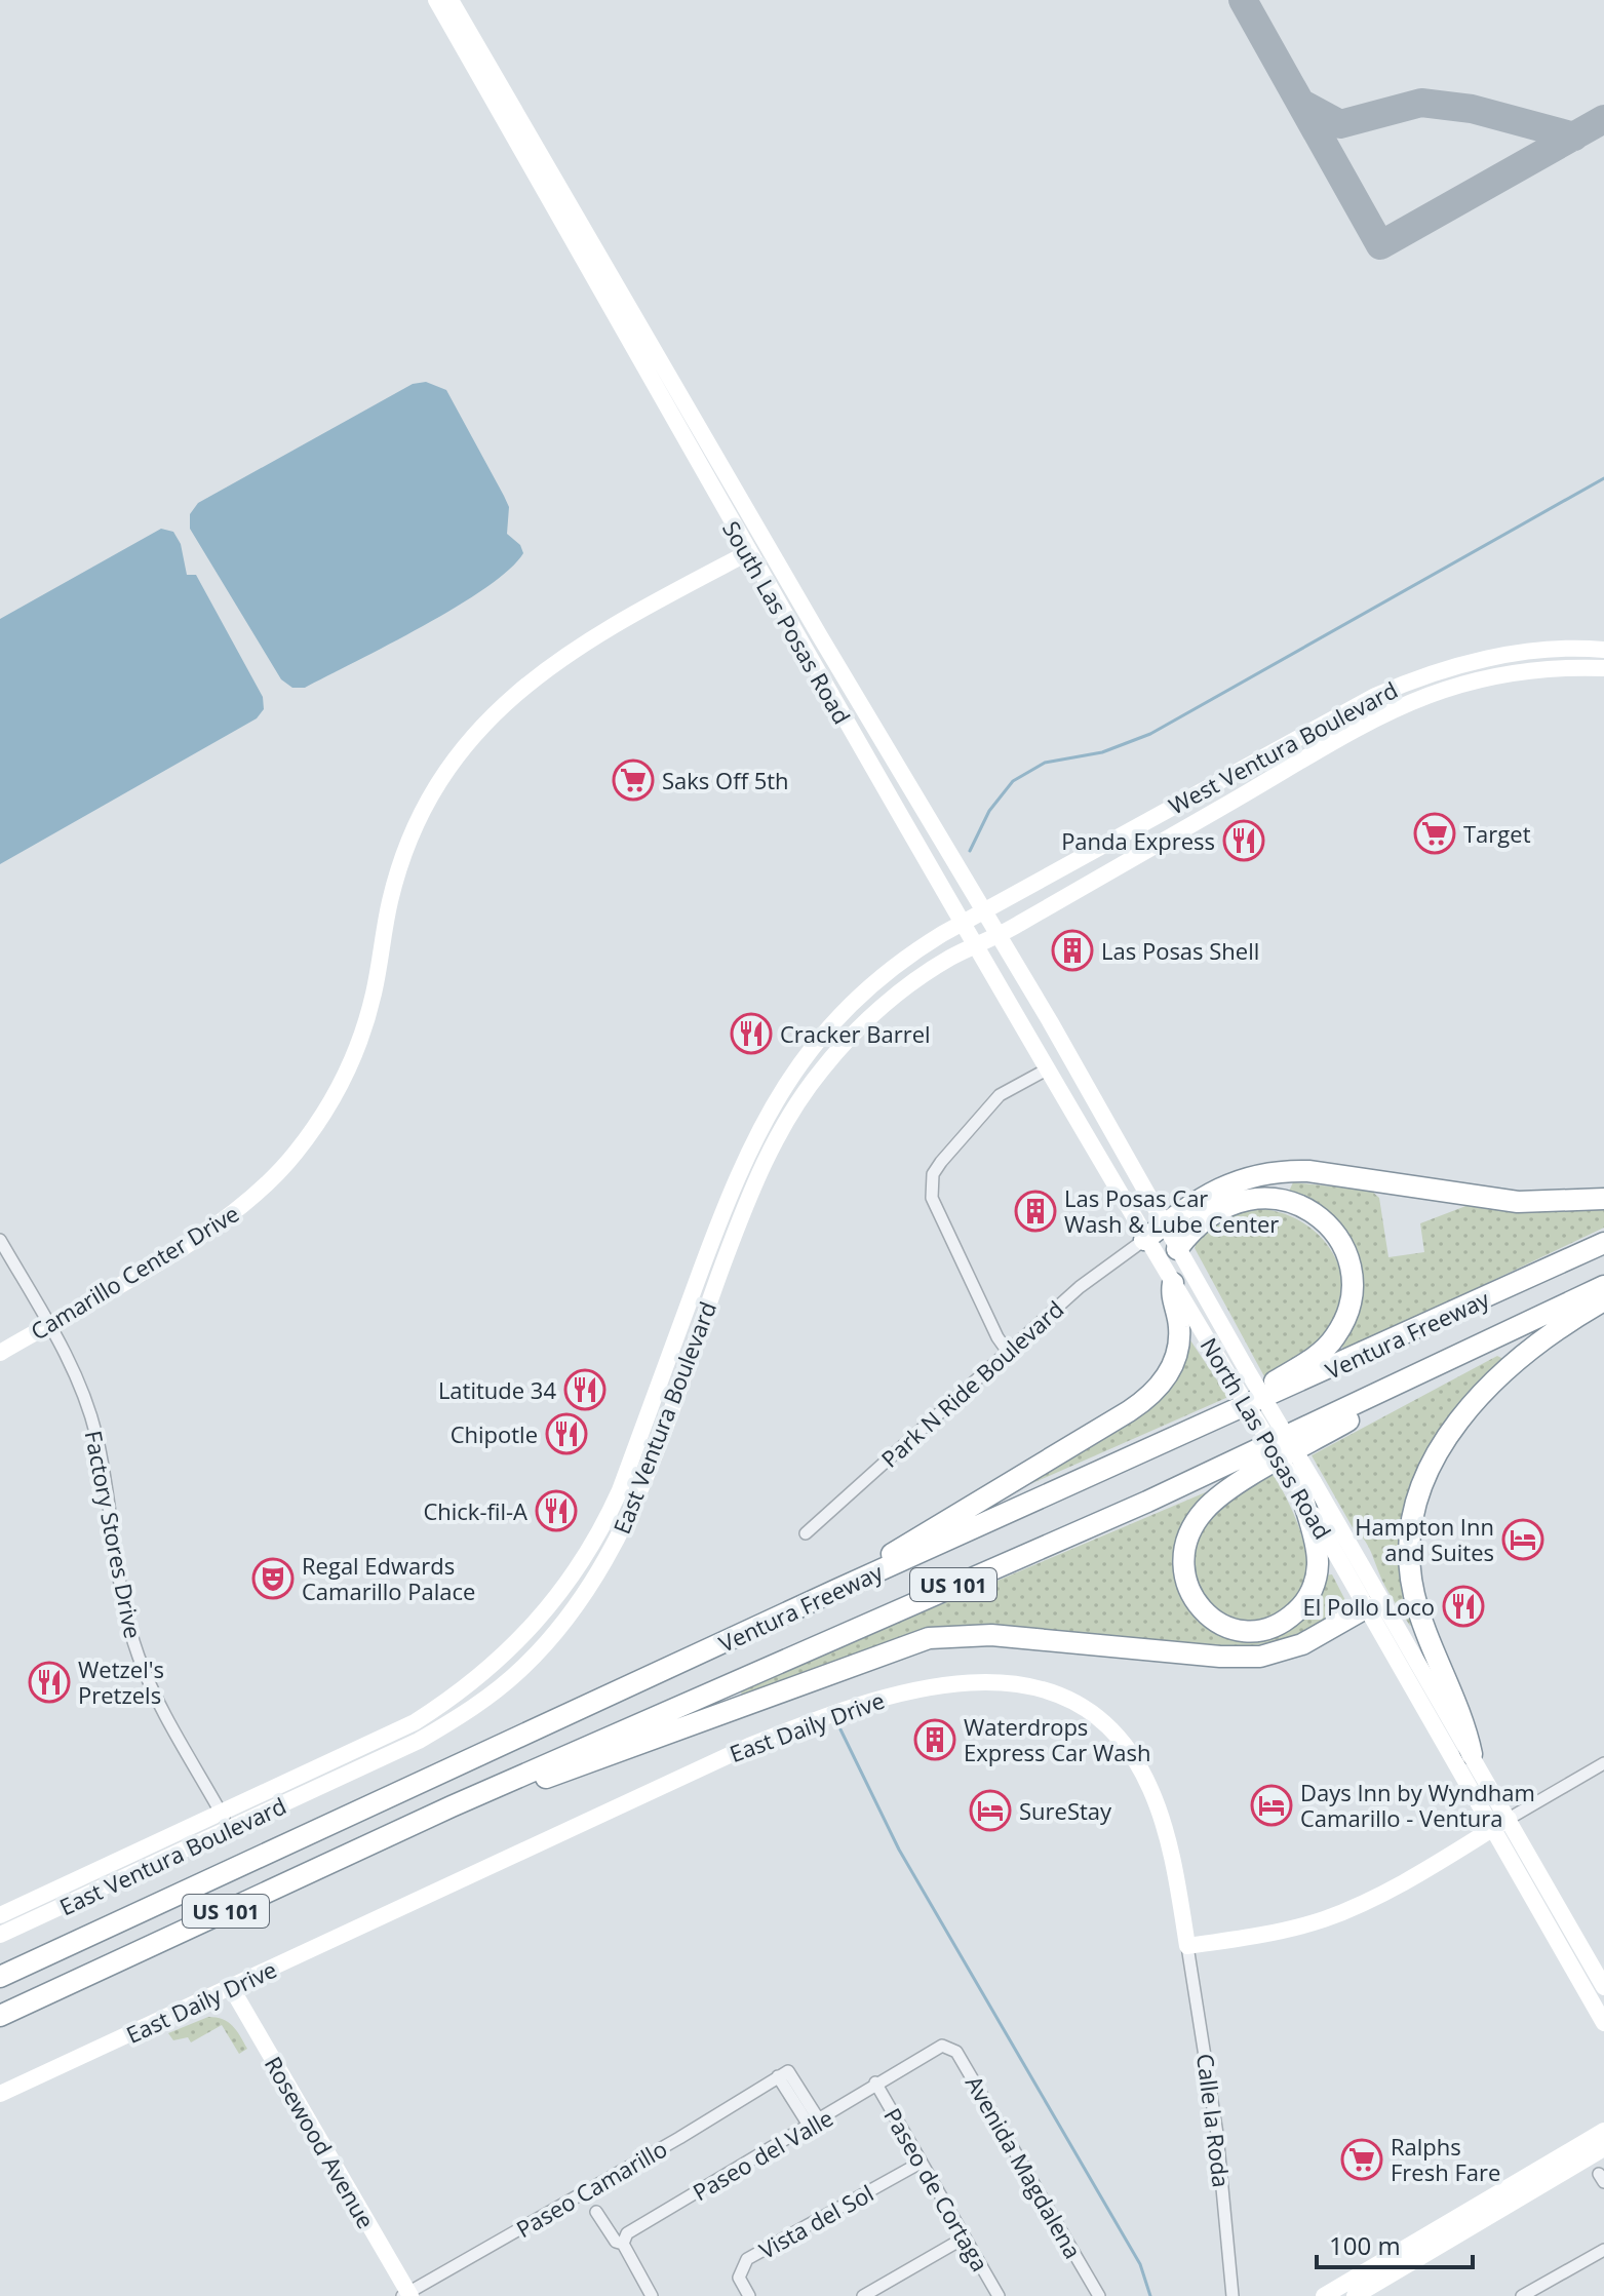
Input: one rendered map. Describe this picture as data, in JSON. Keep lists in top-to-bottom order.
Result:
{
  "streets": {
    "highway": ["Ventura Freeway", "US 101"],
    "main road": [
      "South Las Posas Road",
      "West Ventura Boulevard",
      "Camarillo Center Drive",
      "East Ventura Boulevard",
      "North Las Posas Road",
      "East Daily Drive",
      "Rosewood Avenue"
    ],
    "street": [
      "Park N Ride Boulevard",
      "Factory Stores Drive",
      "Calle la Roda",
      "Paseo del Valle",
      "Avenida Magdalena",
      "Paseo Camarillo",
      "Paseo de Cortaga",
      "Vista del Sol"
    ]
  },
  "crossings": [
    ["South Las Posas Road", "West Ventura Boulevard"],
    ["South Las Posas Road", "Camarillo Center Drive"],
    ["South Las Posas Road", "Park N Ride Boulevard"],
    ["South Las Posas Road", "East Ventura Boulevard"],
    ["South Las Posas Road", "North Las Posas Road"],
    ["West Ventura Boulevard", "East Ventura Boulevard"],
    ["Camarillo Center Drive", "Factory Stores Drive"],
    ["Park N Ride Boulevard", "North Las Posas Road"],
    ["East Ventura Boulevard", "Factory Stores Drive"],
    ["East Daily Drive", "Calle la Roda"],
    ["East Daily Drive", "Rosewood Avenue"],
    ["Rosewood Avenue", "Paseo Camarillo"],
    ["Paseo del Valle", "Avenida Magdalena"],
    ["Paseo del Valle", "Paseo Camarillo"],
    ["Paseo del Valle", "Paseo de Cortaga"],
    ["Paseo de Cortaga", "Vista del Sol"]
  ],
  "places": {
    "supermarket": ["Saks Off 5th", "Target", "Ralphs Fresh Fare"],
    "restaurant": [
      "Panda Express",
      "Cracker Barrel",
      "Latitude 34",
      "Chipotle",
      "Chick-fil-A",
      "El Pollo Loco",
      "Wetzel's Pretzels"
    ],
    "building": ["Las Posas Shell", "Las Posas Car Wash & Lube Center", "Waterdrops Express Car Wash"],
    "hotel": ["Hampton Inn and Suites", "Days Inn by Wyndham Camarillo - Ventura", "SureStay"],
    "theatre": ["Regal Edwards Camarillo Palace"]
  },
  "scale_bar": "100 m"
}
